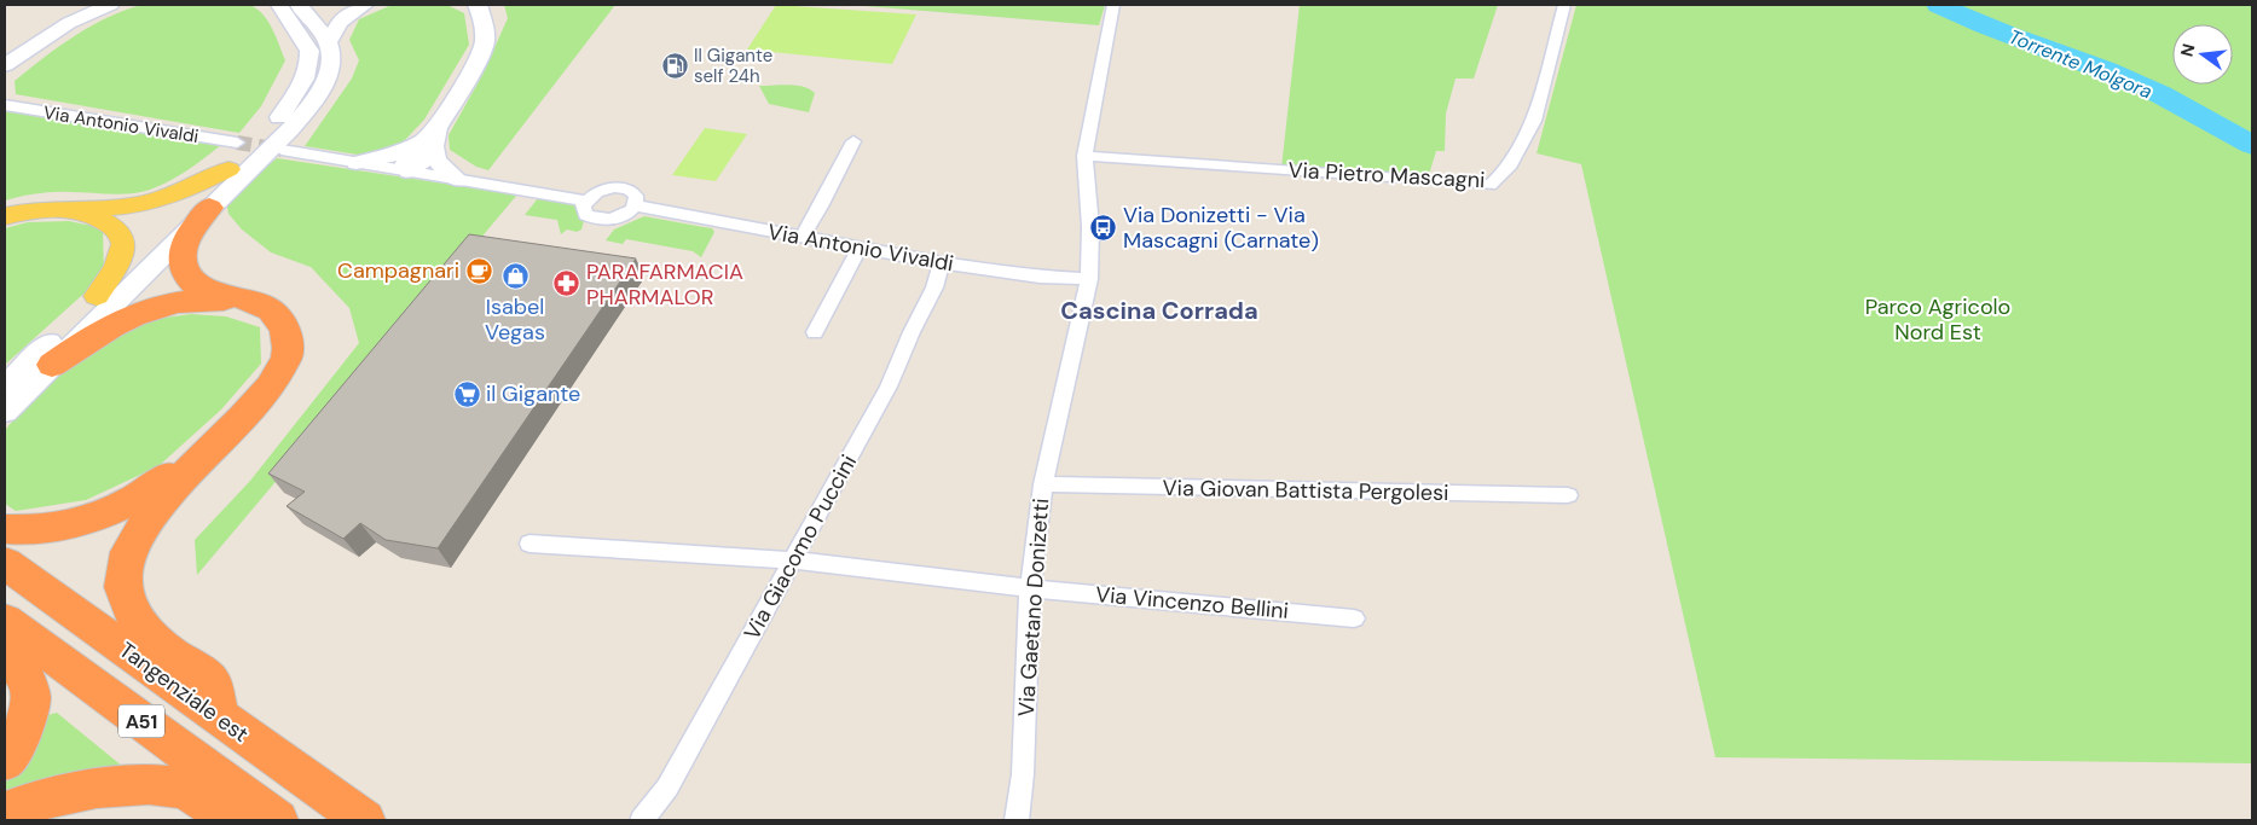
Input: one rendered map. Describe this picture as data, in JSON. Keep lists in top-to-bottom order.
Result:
{
  "streets": {
    "highway": ["Tangenziale est", "A51"],
    "street": [
      "Via Antonio Vivaldi",
      "Via Pietro Mascagni",
      "Via Giovan Battista Pergolesi",
      "Via Giacomo Puccini",
      "Via Vincenzo Bellini",
      "Via Gaetano Donizetti"
    ]
  },
  "crossings": [
    ["Via Antonio Vivaldi", "Via Giacomo Puccini"],
    ["Via Antonio Vivaldi", "Via Gaetano Donizetti"],
    ["Via Pietro Mascagni", "Via Gaetano Donizetti"],
    ["Via Giovan Battista Pergolesi", "Via Gaetano Donizetti"],
    ["Via Giacomo Puccini", "Via Vincenzo Bellini"],
    ["Via Vincenzo Bellini", "Via Gaetano Donizetti"]
  ],
  "districts": ["Cascina Corrada"],
  "water": ["Torrente Molgora"],
  "parks": ["Parco Agricolo Nord Est"],
  "places": {
    "fuel station": ["Il Gigante self 24h"],
    "bus stop": ["Via Donizetti - Via Mascagni (Carnate)"],
    "cafe": ["Campagnari"],
    "shop": ["Isabel Vegas"],
    "pharmacy": ["PARAFARMACIA PHARMALOR"],
    "supermarket": ["il Gigante"]
  },
  "north": "left"
}
